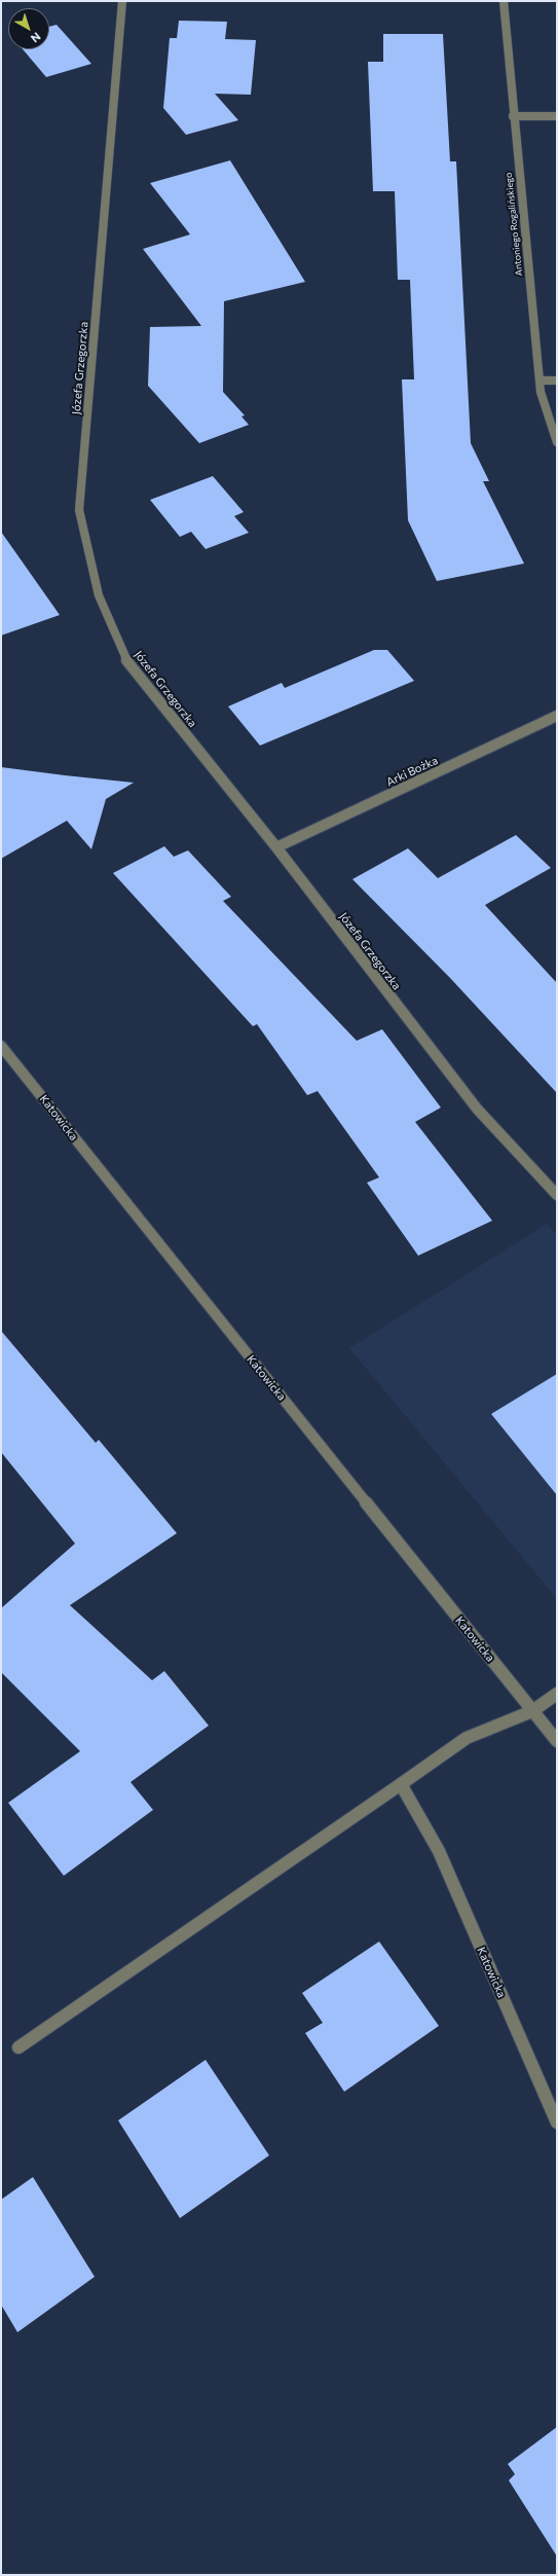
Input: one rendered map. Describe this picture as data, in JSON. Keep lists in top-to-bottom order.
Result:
{
  "streets": {
    "street": [
      "Antoniego Rogalińskiego",
      "Józefa Grzegorzka",
      "Arki Bożka",
      "Katowicka"
    ]
  },
  "crossings": [
    ["Józefa Grzegorzka", "Arki Bożka"]
  ],
  "north": "bottom right"
}
